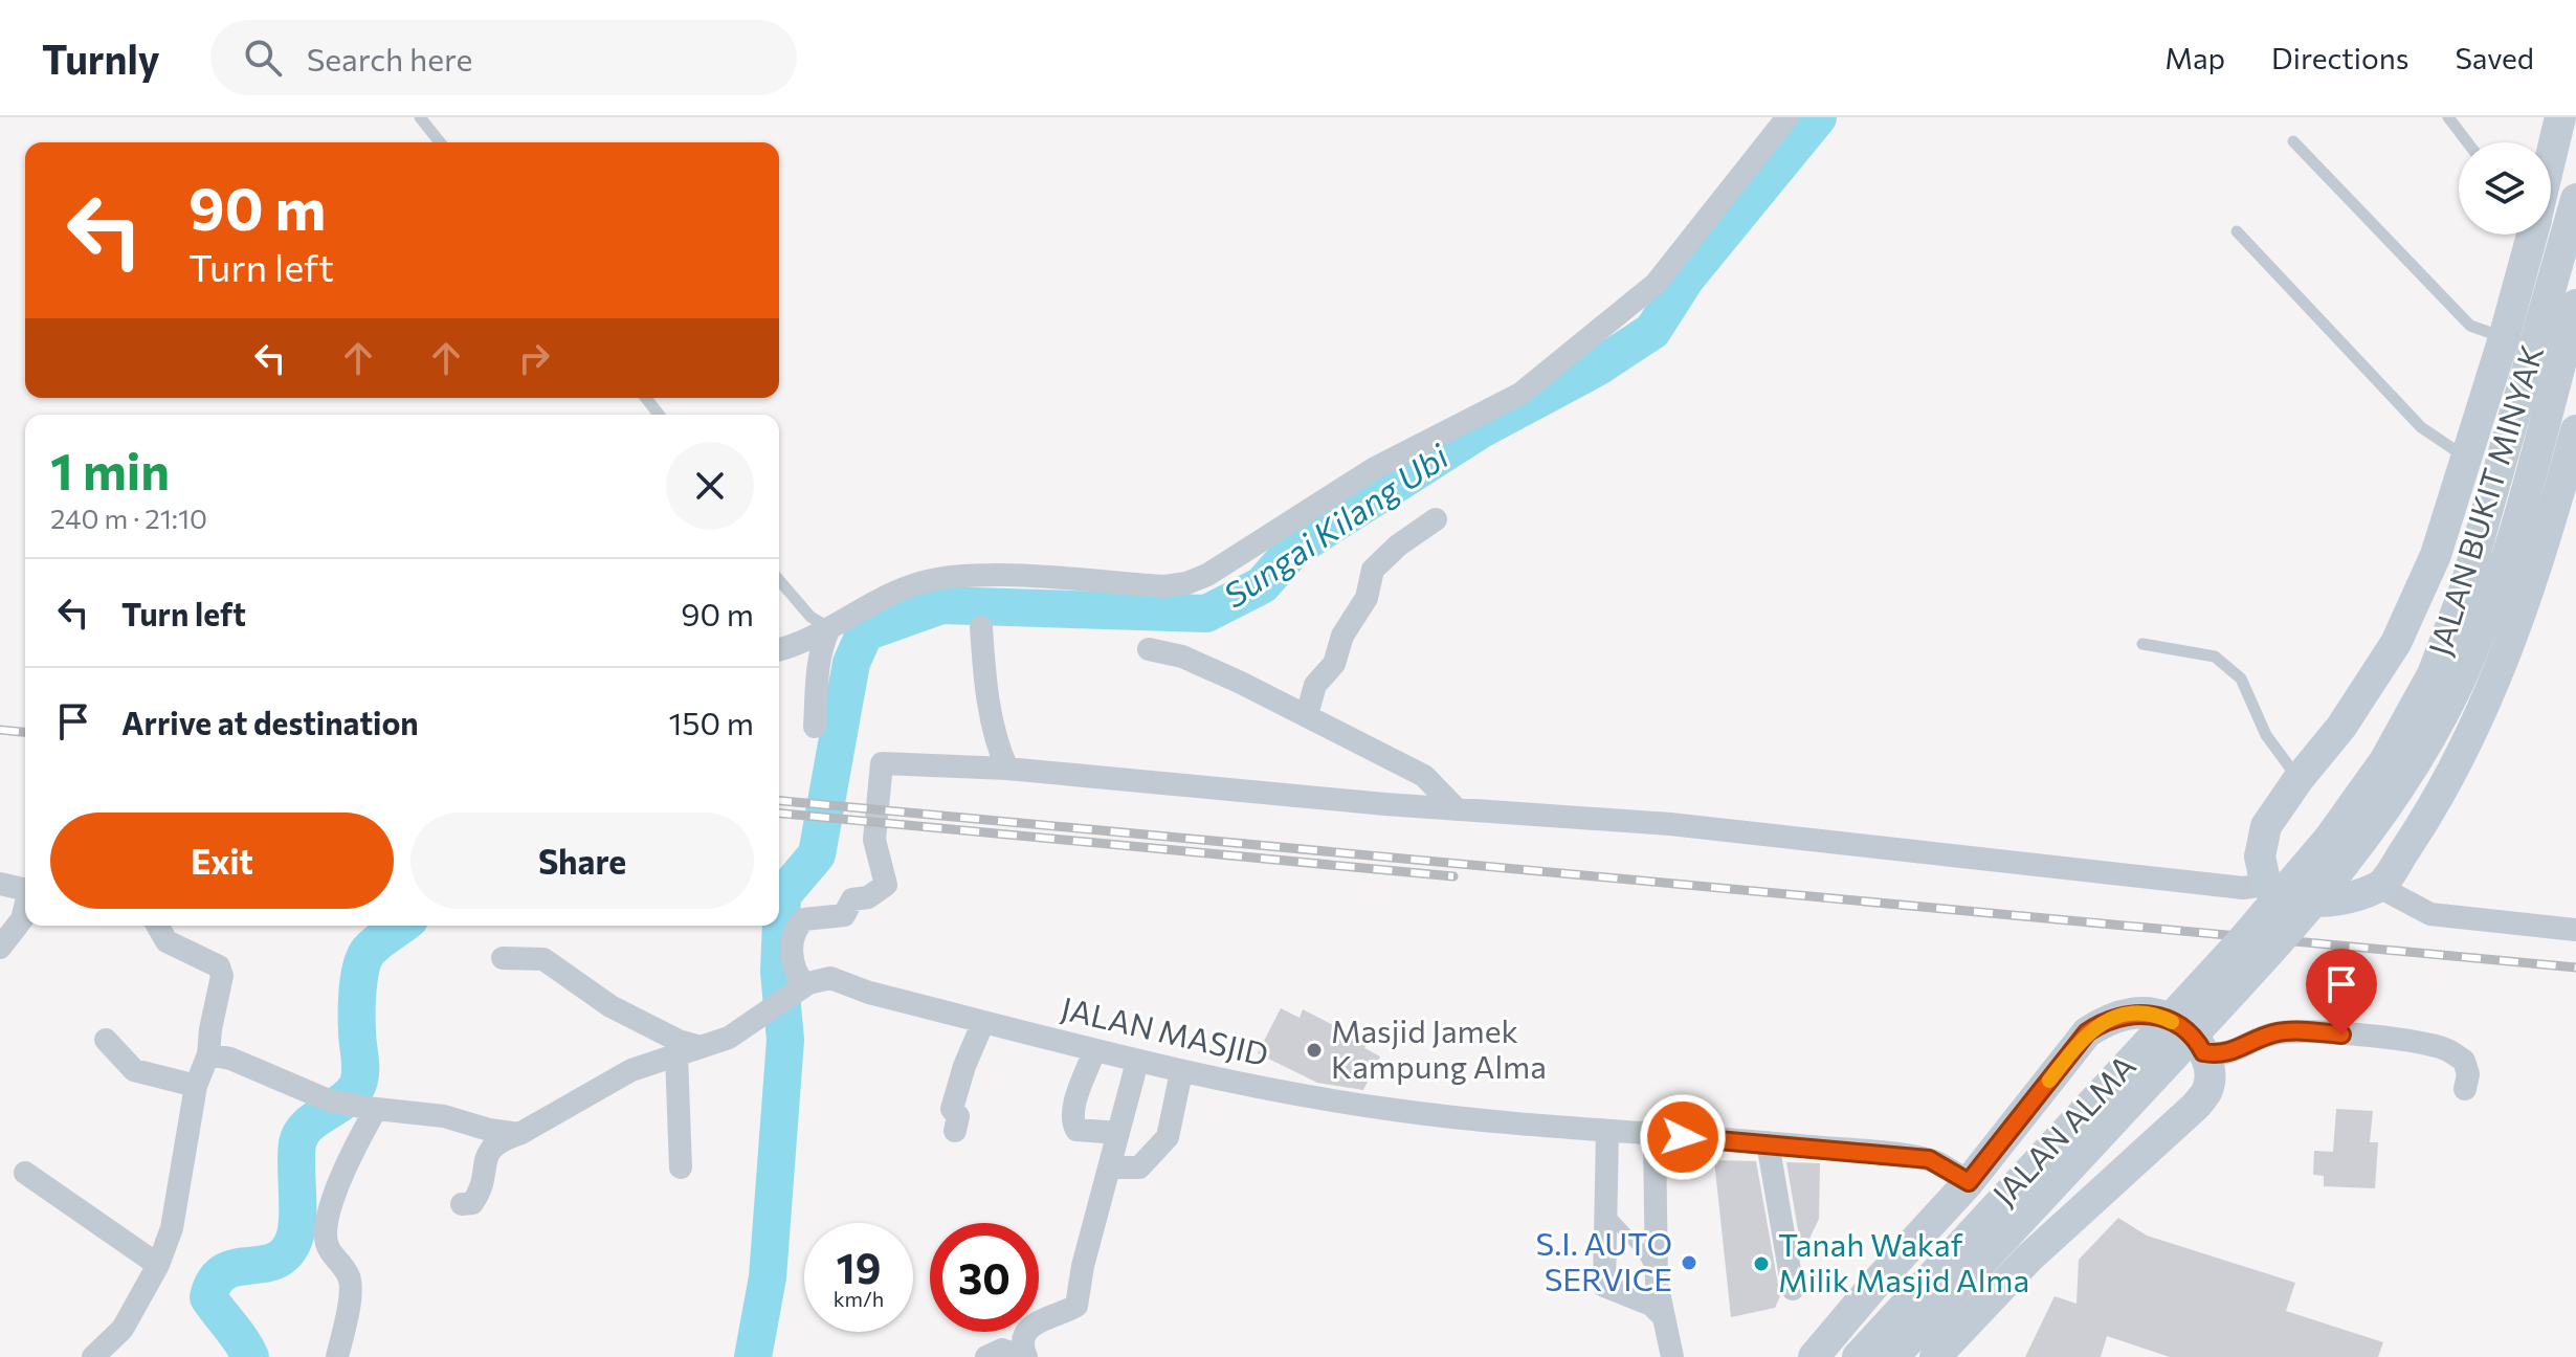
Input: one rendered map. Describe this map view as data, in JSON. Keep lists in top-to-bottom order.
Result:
{
  "streets": {
    "main road": ["JALAN BUKIT MINYAK", "JALAN ALMA"],
    "street": ["JALAN MASJID"]
  },
  "crossings": [
    ["JALAN BUKIT MINYAK", "JALAN ALMA"]
  ],
  "water": ["Sungai Kilang Ubi"],
  "places": ["Masjid Jamek Kampung Alma", "S.I. AUTO SERVICE", "Tanah Wakaf Milik Masjid Alma"],
  "page": {
    "header": "Turnly",
    "search": "Search here",
    "nav": ["Map", "Directions", "Saved"],
    "turn": ["90 m", "Turn left"],
    "heading": ["1 min", "240 m · 21:10"],
    "list": [
      {
        "name": "Turn left",
        "value": "90 m"
      },
      {
        "name": "Arrive at destination",
        "value": "150 m"
      }
    ],
    "buttons": ["Exit", "Share"],
    "speed": "19 km/h",
    "limit": "30"
  }
}
